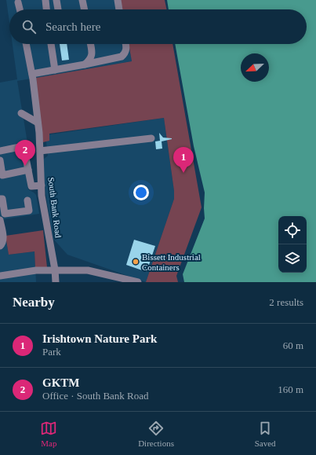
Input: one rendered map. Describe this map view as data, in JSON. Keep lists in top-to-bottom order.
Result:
{
  "streets": {
    "street": ["South Bank Road"]
  },
  "places": ["Bissett Industrial Containers"],
  "north": "bottom left",
  "page": {
    "search": "Search here",
    "pins": ["2", "1"],
    "heading": ["Nearby", "2 results"],
    "list": [
      {
        "mark": "1",
        "name": "Irishtown Nature Park",
        "note": "Park",
        "value": "60 m"
      },
      {
        "mark": "2",
        "name": "GKTM",
        "note": "Office · South Bank Road",
        "value": "160 m"
      }
    ],
    "nav": ["Map", "Directions", "Saved"]
  }
}
